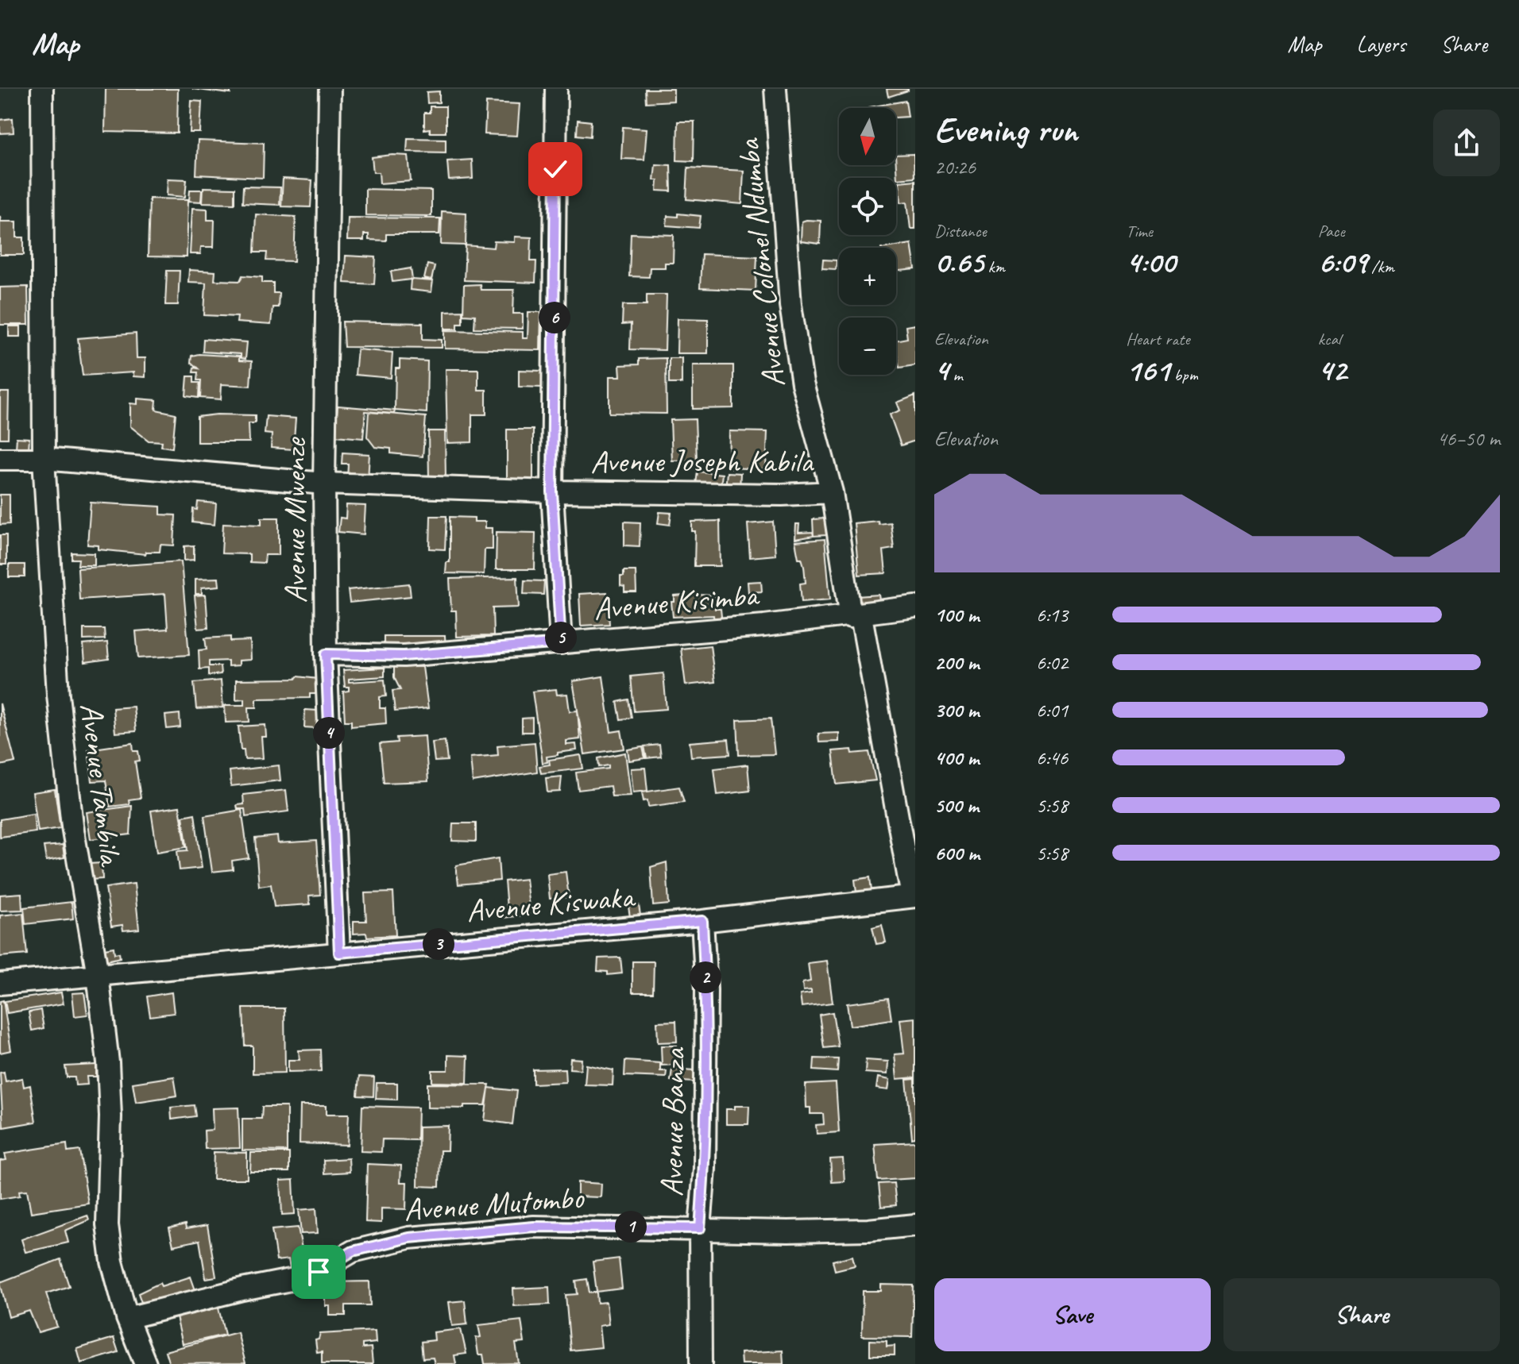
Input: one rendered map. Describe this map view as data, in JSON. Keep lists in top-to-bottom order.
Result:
{
  "streets": {
    "street": [
      "Avenue Colonel Ndumba",
      "Avenue Joseph Kabila",
      "Avenue Mwenze",
      "Avenue Kisimba",
      "Avenue Tambila",
      "Avenue Kiswaka",
      "Avenue Banza",
      "Avenue Mutombo"
    ]
  },
  "crossings": [
    ["Avenue Colonel Ndumba", "Avenue Joseph Kabila"],
    ["Avenue Colonel Ndumba", "Avenue Kisimba"],
    ["Avenue Colonel Ndumba", "Avenue Kiswaka"],
    ["Avenue Joseph Kabila", "Avenue Mwenze"],
    ["Avenue Joseph Kabila", "Avenue Tambila"],
    ["Avenue Mwenze", "Avenue Kisimba"],
    ["Avenue Mwenze", "Avenue Kiswaka"],
    ["Avenue Tambila", "Avenue Kiswaka"],
    ["Avenue Tambila", "Avenue Mutombo"],
    ["Avenue Kiswaka", "Avenue Banza"],
    ["Avenue Banza", "Avenue Mutombo"]
  ],
  "north": "bottom",
  "page": {
    "header": "Map",
    "nav": ["Map", "Layers", "Share"],
    "heading": ["Evening run", "20:26"],
    "map_buttons": ["+", "−"],
    "stats": [
      ["Distance", "0.65 km"],
      ["Time", "4:00"],
      ["Pace", "6:09 /km"],
      ["Elevation", "4 m"],
      ["Heart rate", "161 bpm"],
      ["kcal", "42"]
    ],
    "pins": [
      "6",
      "5",
      "4",
      "3",
      "2",
      "1"
    ],
    "chart": ["Elevation", "46–50 m"],
    "list": [
      {
        "name": "100 m",
        "note": "6:13"
      },
      {
        "name": "200 m",
        "note": "6:02"
      },
      {
        "name": "300 m",
        "note": "6:01"
      },
      {
        "name": "400 m",
        "note": "6:46"
      },
      {
        "name": "500 m",
        "note": "5:58"
      },
      {
        "name": "600 m",
        "note": "5:58"
      }
    ],
    "buttons": ["Save", "Share"]
  }
}
